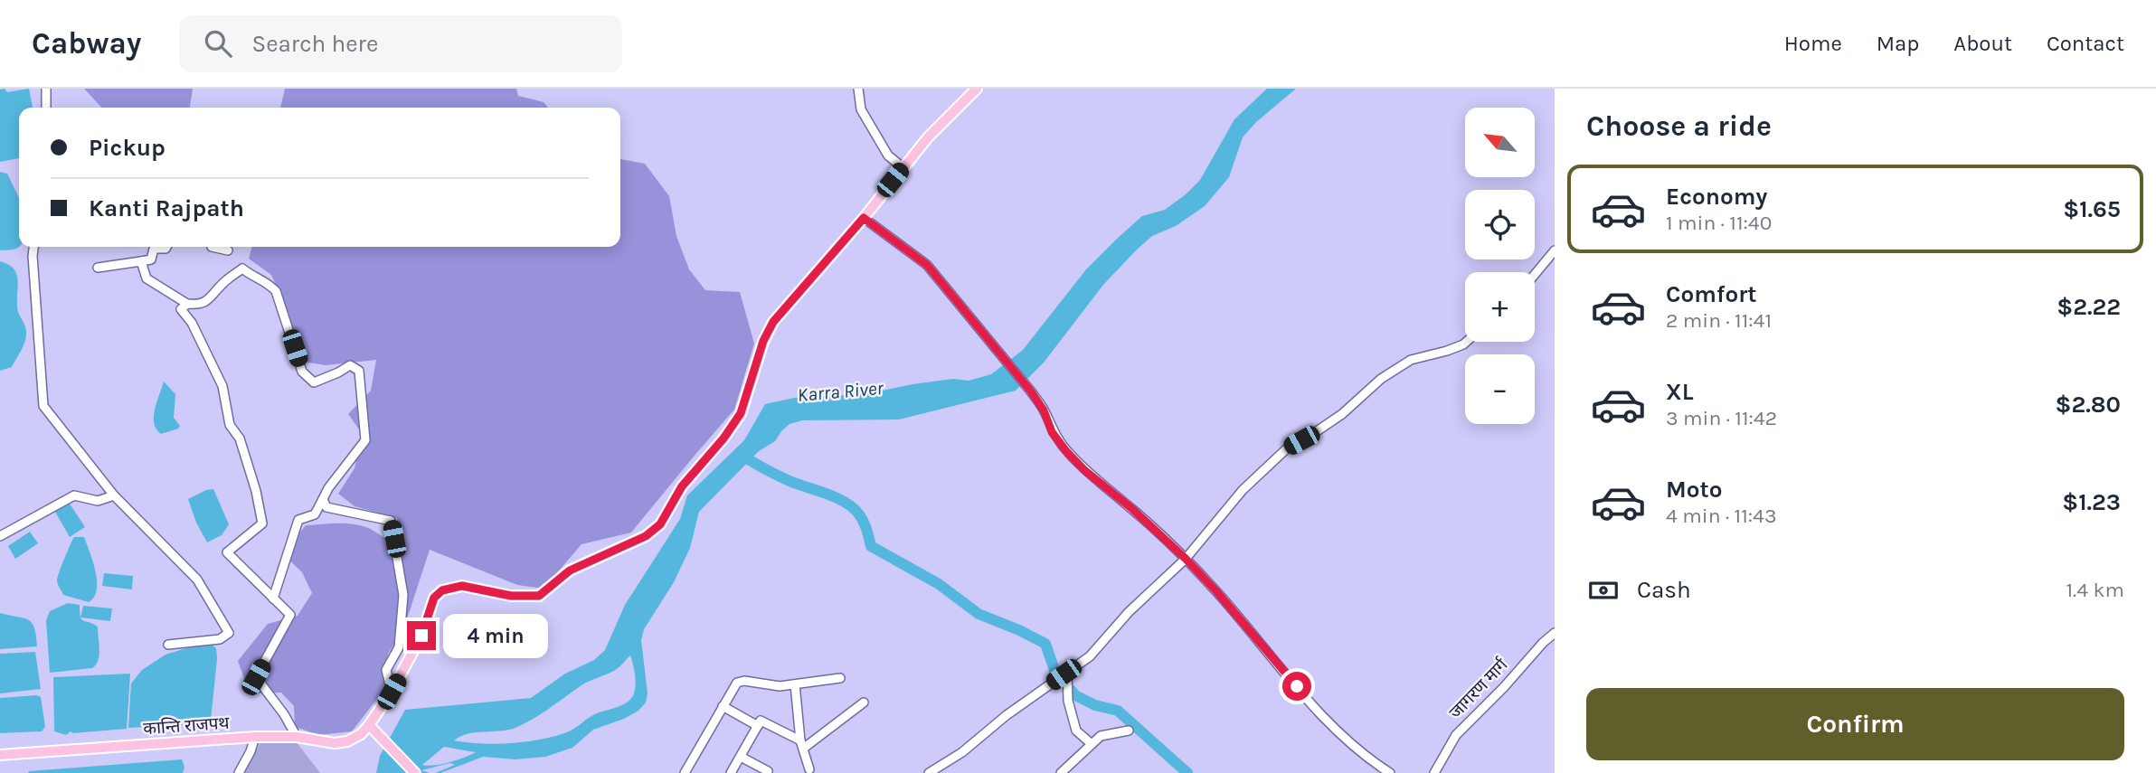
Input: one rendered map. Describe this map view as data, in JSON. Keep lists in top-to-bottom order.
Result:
{
  "streets": {
    "main road": ["कान्ति राजपथ"],
    "street": ["जागरण मार्ग"]
  },
  "water": ["Karra River"],
  "north": "top left",
  "page": {
    "header": "Cabway",
    "search": "Search here",
    "nav": [
      "Home",
      "Map",
      "About",
      "Contact"
    ],
    "heading": "Choose a ride",
    "map_buttons": ["+", "−"],
    "banner": ["Pickup", "Kanti Rajpath"],
    "list": [
      {
        "name": "Economy",
        "note": "1 min · 11:40",
        "value": "$1.65"
      },
      {
        "name": "Comfort",
        "note": "2 min · 11:41",
        "value": "$2.22"
      },
      {
        "name": "XL",
        "note": "3 min · 11:42",
        "value": "$2.80"
      },
      {
        "name": "Moto",
        "note": "4 min · 11:43",
        "value": "$1.23"
      }
    ],
    "pay": ["Cash", "1.4 km"],
    "bubble": "4 min",
    "buttons": "Confirm"
  }
}
